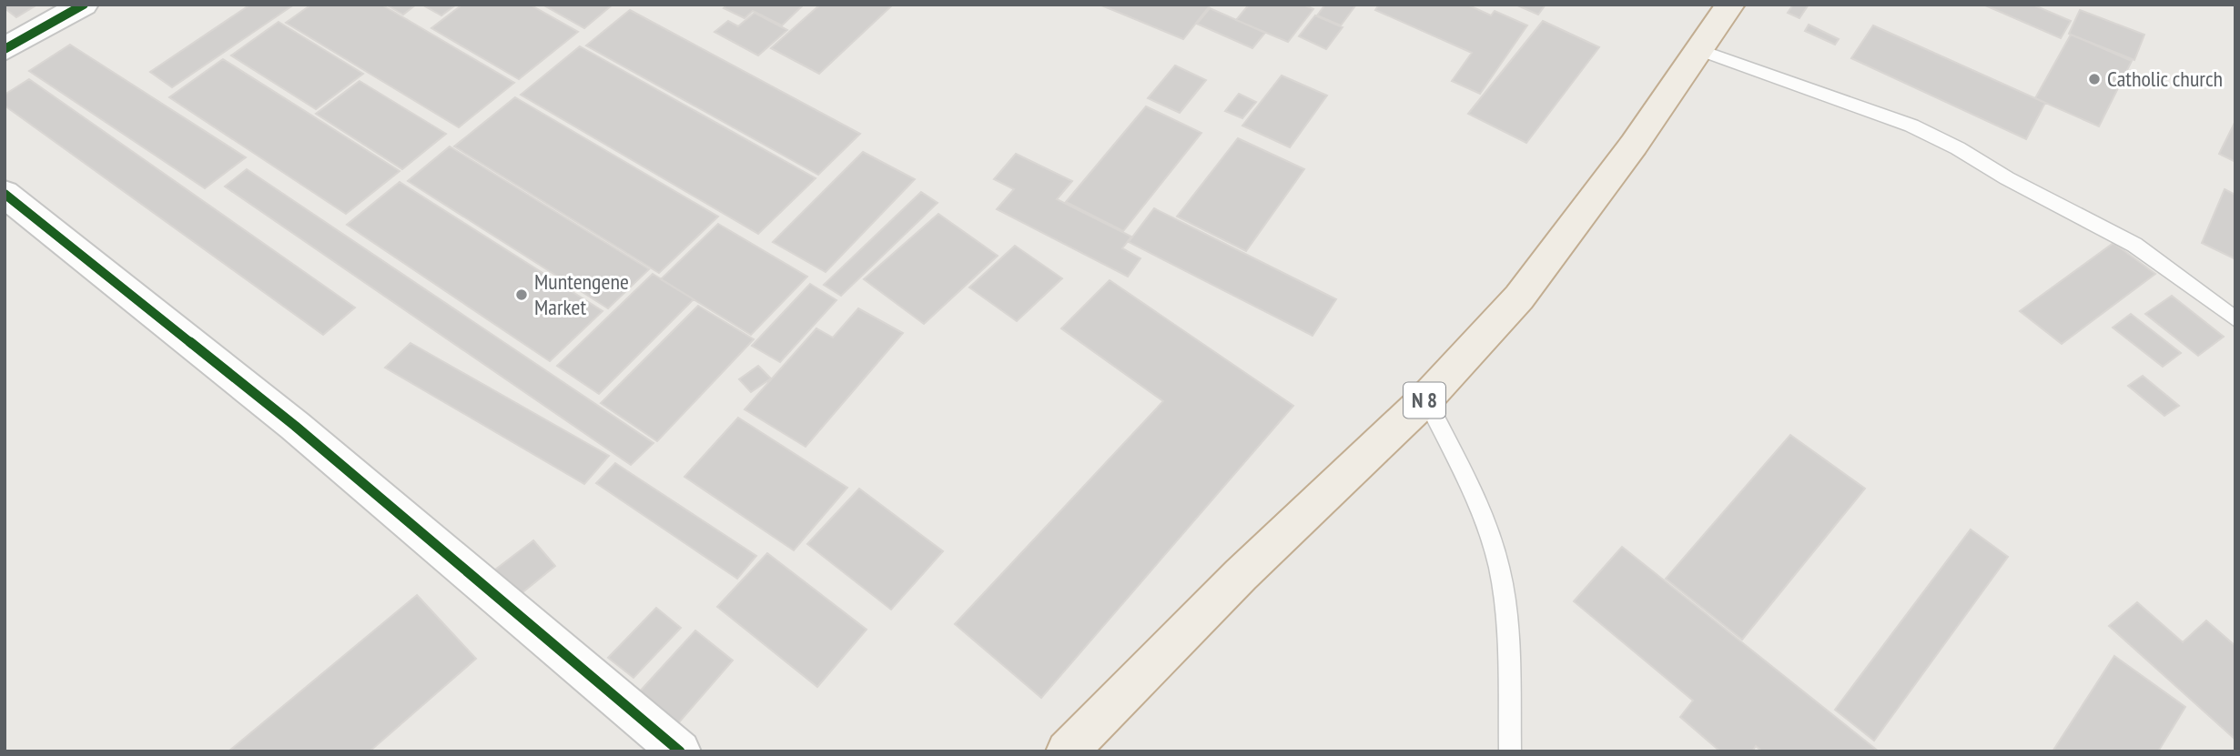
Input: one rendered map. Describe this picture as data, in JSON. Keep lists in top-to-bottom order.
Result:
{
  "streets": {
    "highway": ["N 8"]
  },
  "places": ["Catholic church", "Muntengene Market"]
}
